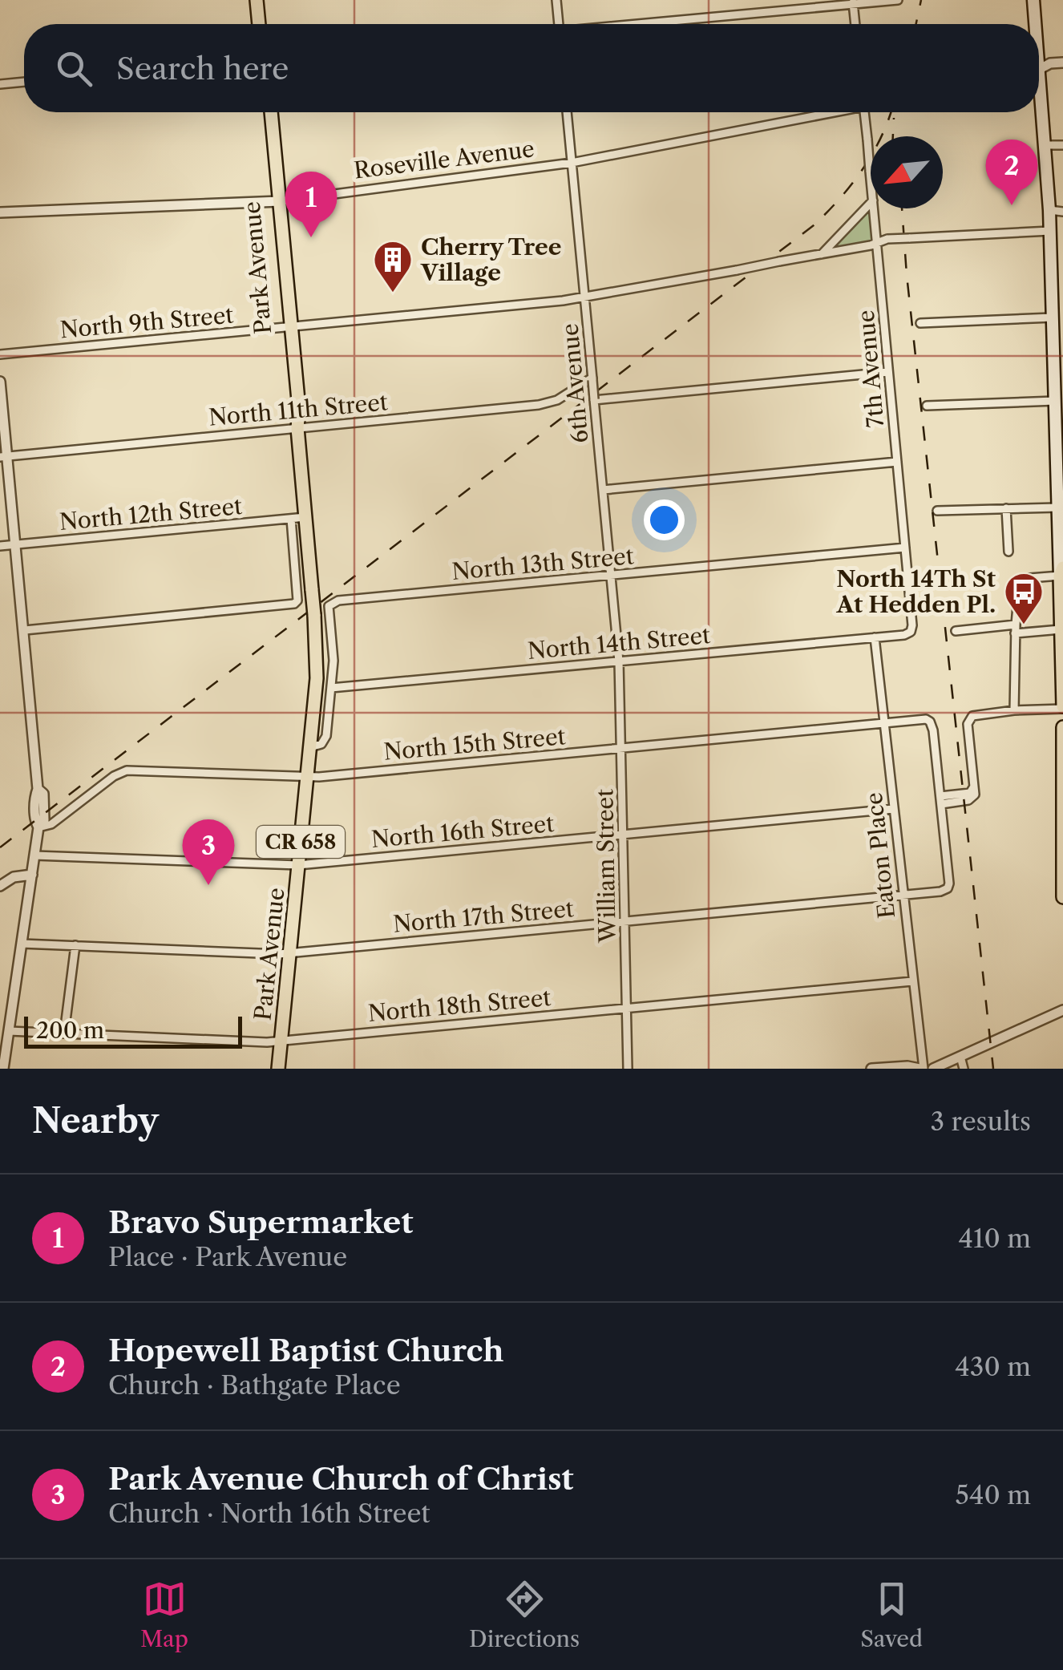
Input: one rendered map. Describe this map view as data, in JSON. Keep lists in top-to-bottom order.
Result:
{
  "streets": {
    "main road": ["Park Avenue", "CR 658"],
    "street": [
      "Roseville Avenue",
      "North 9th Street",
      "7th Avenue",
      "6th Avenue",
      "North 11th Street",
      "North 12th Street",
      "North 13th Street",
      "North 14th Street",
      "North 15th Street",
      "North 16th Street",
      "Eaton Place",
      "William Street",
      "North 17th Street",
      "North 18th Street"
    ]
  },
  "crossings": [
    ["Roseville Avenue", "Park Avenue"],
    ["Roseville Avenue", "6th Avenue"],
    ["Park Avenue", "North 9th Street"],
    ["Park Avenue", "North 11th Street"],
    ["Park Avenue", "North 12th Street"],
    ["Park Avenue", "North 13th Street"],
    ["Park Avenue", "North 14th Street"],
    ["Park Avenue", "North 15th Street"],
    ["Park Avenue", "North 16th Street"],
    ["Park Avenue", "North 17th Street"],
    ["Park Avenue", "North 18th Street"],
    ["North 9th Street", "7th Avenue"],
    ["North 9th Street", "6th Avenue"],
    ["7th Avenue", "North 13th Street"],
    ["7th Avenue", "North 14th Street"],
    ["6th Avenue", "North 11th Street"],
    ["6th Avenue", "North 13th Street"],
    ["6th Avenue", "North 14th Street"],
    ["6th Avenue", "William Street"],
    ["North 14th Street", "Eaton Place"],
    ["North 14th Street", "William Street"],
    ["North 15th Street", "Eaton Place"],
    ["North 15th Street", "William Street"],
    ["North 15th Street", "North 17th Street"],
    ["North 16th Street", "Eaton Place"],
    ["North 16th Street", "William Street"],
    ["Eaton Place", "North 17th Street"],
    ["Eaton Place", "North 18th Street"],
    ["William Street", "North 17th Street"],
    ["William Street", "North 18th Street"]
  ],
  "places": {
    "building": ["Cherry Tree Village"],
    "bus stop": ["North 14Th St At Hedden Pl."]
  },
  "scale_bar": "200 m",
  "north": "bottom left",
  "page": {
    "search": "Search here",
    "pins": ["2", "1", "3"],
    "scale": "200 m",
    "heading": ["Nearby", "3 results"],
    "list": [
      {
        "mark": "1",
        "name": "Bravo Supermarket",
        "note": "Place · Park Avenue",
        "value": "410 m"
      },
      {
        "mark": "2",
        "name": "Hopewell Baptist Church",
        "note": "Church · Bathgate Place",
        "value": "430 m"
      },
      {
        "mark": "3",
        "name": "Park Avenue Church of Christ",
        "note": "Church · North 16th Street",
        "value": "540 m"
      }
    ],
    "nav": ["Map", "Directions", "Saved"]
  }
}
